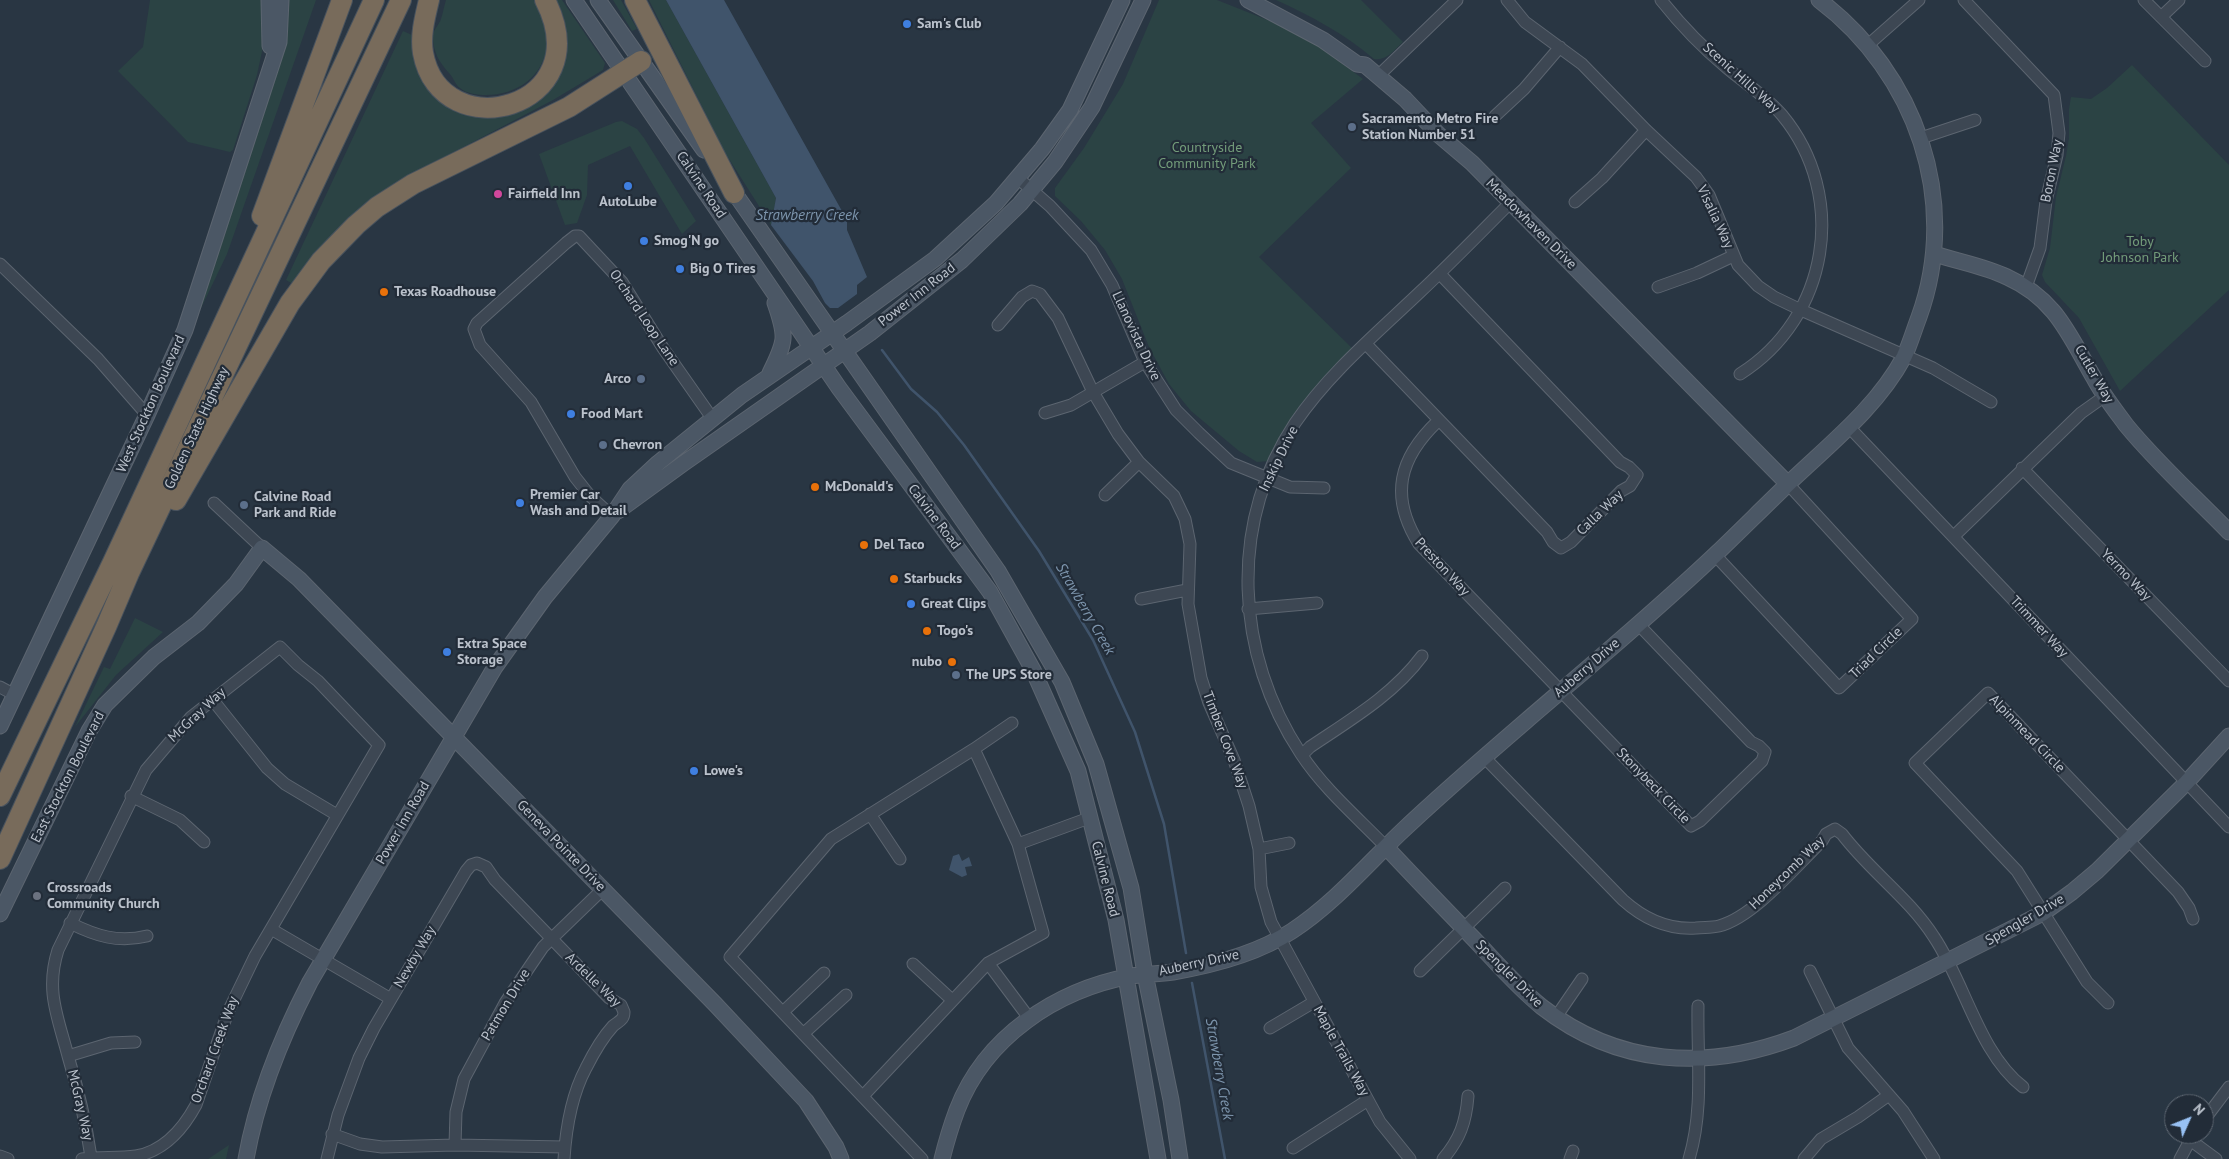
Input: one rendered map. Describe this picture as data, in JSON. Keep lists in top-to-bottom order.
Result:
{
  "streets": {
    "highway": ["Golden State Highway"],
    "street": [
      "Scenic Hills Way",
      "Boron Way",
      "Calvine Road",
      "Visalia Way",
      "Meadowhaven Drive",
      "Power Inn Road",
      "Orchard Loop Lane",
      "Llanovista Drive",
      "Cutler Way",
      "West Stockton Boulevard",
      "Inskip Drive",
      "Calla Way",
      "Preston Way",
      "Yermo Way",
      "Trimmer Way",
      "Triad Circle",
      "Auberry Drive",
      "McGray Way",
      "Alpinmead Circle",
      "Timber Cove Way",
      "East Stockton Boulevard",
      "Stonybeck Circle",
      "Geneva Pointe Drive",
      "Honeycomb Way",
      "Spengler Drive",
      "Newby Way",
      "Ardelle Way",
      "Patmon Drive",
      "Orchard Creek Way",
      "Maple Trails Way"
    ]
  },
  "crossings": [
    ["Scenic Hills Way", "Visalia Way"],
    ["Boron Way", "Cutler Way"],
    ["Calvine Road", "Power Inn Road"],
    ["Calvine Road", "Auberry Drive"],
    ["Visalia Way", "Auberry Drive"],
    ["Meadowhaven Drive", "Inskip Drive"],
    ["Meadowhaven Drive", "Triad Circle"],
    ["Meadowhaven Drive", "Auberry Drive"],
    ["Power Inn Road", "Orchard Loop Lane"],
    ["Power Inn Road", "Llanovista Drive"],
    ["Power Inn Road", "Geneva Pointe Drive"],
    ["Llanovista Drive", "Inskip Drive"],
    ["Cutler Way", "Auberry Drive"],
    ["Inskip Drive", "Calla Way"],
    ["Inskip Drive", "Auberry Drive"],
    ["Inskip Drive", "Spengler Drive"],
    ["Calla Way", "Preston Way"],
    ["Preston Way", "Auberry Drive"],
    ["Preston Way", "Stonybeck Circle"],
    ["Trimmer Way", "Auberry Drive"],
    ["Trimmer Way", "Spengler Drive"],
    ["Triad Circle", "Auberry Drive"],
    ["Auberry Drive", "Timber Cove Way"],
    ["Auberry Drive", "Stonybeck Circle"],
    ["Auberry Drive", "Honeycomb Way"],
    ["Auberry Drive", "Spengler Drive"],
    ["Auberry Drive", "Maple Trails Way"],
    ["McGray Way", "Orchard Creek Way"],
    ["Alpinmead Circle", "Spengler Drive"],
    ["Timber Cove Way", "Maple Trails Way"],
    ["East Stockton Boulevard", "Geneva Pointe Drive"],
    ["Geneva Pointe Drive", "Patmon Drive"],
    ["Honeycomb Way", "Spengler Drive"],
    ["Newby Way", "Ardelle Way"],
    ["Newby Way", "Patmon Drive"],
    ["Ardelle Way", "Patmon Drive"]
  ],
  "water": ["Strawberry Creek"],
  "parks": ["Countryside Community Park", "Toby Johnson Park"],
  "places": [
    "Sam's Club",
    "Sacramento Metro Fire Station Number 51",
    "AutoLube",
    "Fairfield Inn",
    "Smog'N go",
    "Big O Tires",
    "Texas Roadhouse",
    "Arco",
    "Food Mart",
    "Chevron",
    "McDonald's",
    "Premier Car Wash and Detail",
    "Calvine Road Park and Ride",
    "Del Taco",
    "Starbucks",
    "Great Clips",
    "Togo's",
    "Extra Space Storage",
    "nubo",
    "The UPS Store",
    "Lowe's",
    "Crossroads Community Church"
  ],
  "north": "top right"
}
